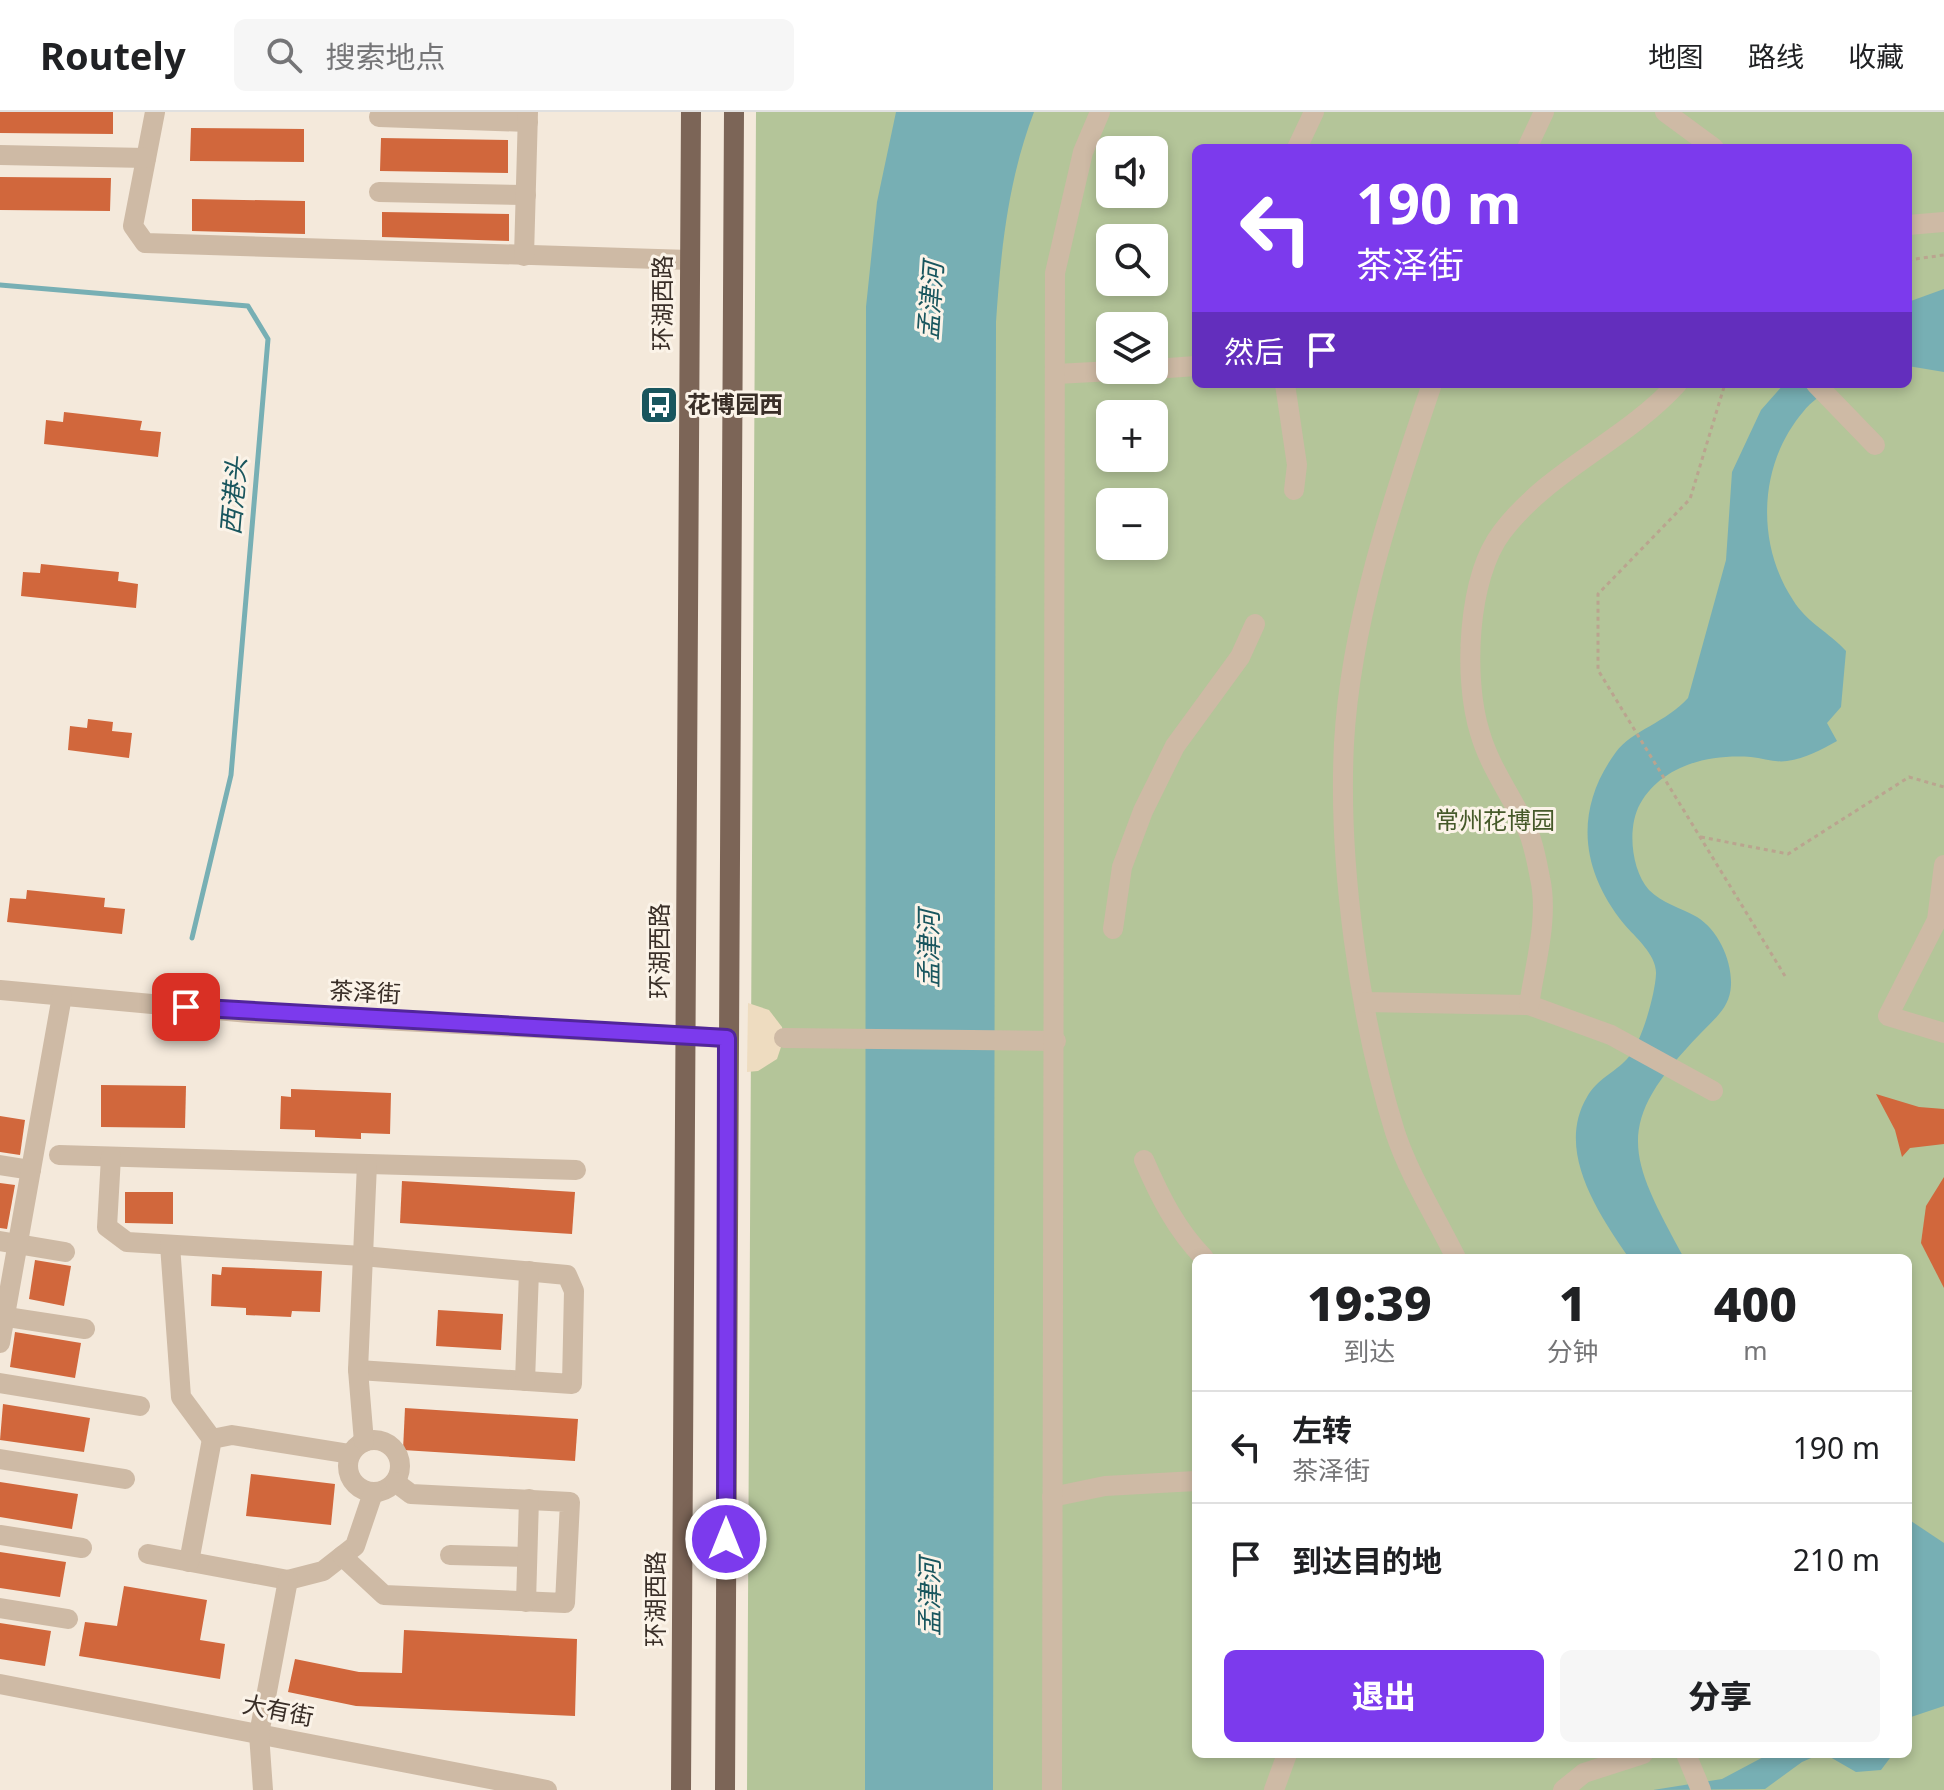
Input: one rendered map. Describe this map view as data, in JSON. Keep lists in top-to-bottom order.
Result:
{
  "streets": {
    "main road": ["环湖西路"],
    "street": ["茶泽街", "大有街"]
  },
  "crossings": [
    ["环湖西路", "茶泽街"]
  ],
  "water": ["孟津河", "西港头"],
  "parks": ["常州花博园"],
  "places": {
    "bus stop": ["花博园西"]
  },
  "page": {
    "header": "Routely",
    "search": "搜索地点",
    "nav": ["地图", "路线", "收藏"],
    "map_buttons": ["+", "−"],
    "turn": ["190 m", "茶泽街"],
    "then": "然后",
    "eta": [
      "19:39",
      "到达",
      "1",
      "分钟",
      "400",
      "m"
    ],
    "list": [
      {
        "name": "左转",
        "note": "茶泽街",
        "value": "190 m"
      },
      {
        "name": "到达目的地",
        "value": "210 m"
      }
    ],
    "buttons": ["退出", "分享"]
  }
}
